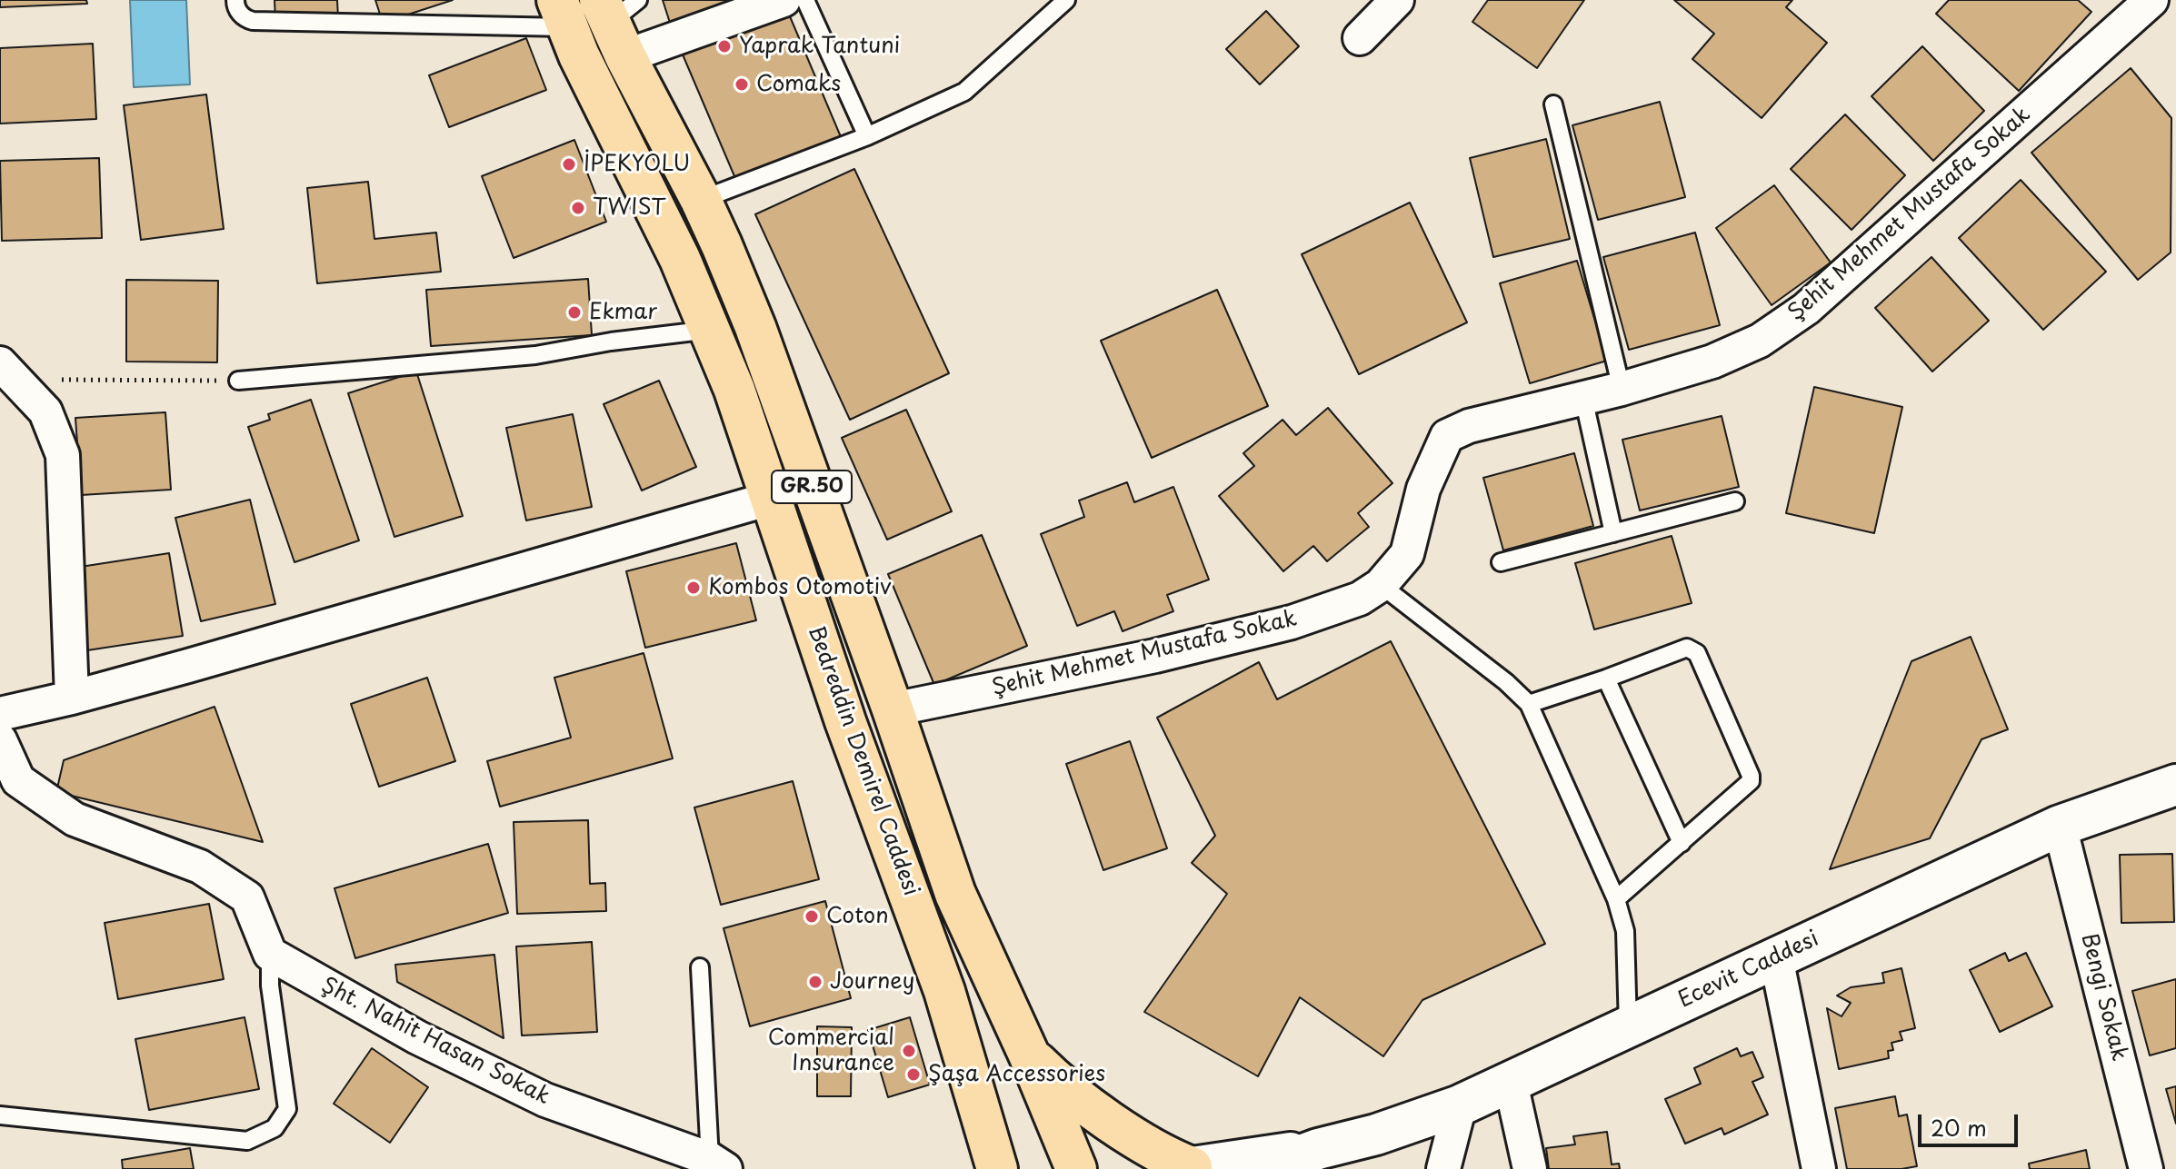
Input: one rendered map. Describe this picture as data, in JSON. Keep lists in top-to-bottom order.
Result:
{
  "streets": {
    "main road": ["GR.50", "Bedreddin Demirel Caddesi", "Ecevit Caddesi"],
    "street": ["Şehit Mehmet Mustafa Sokak", "Bengi Sokak", "Şht. Nahit Hasan Sokak"]
  },
  "crossings": [
    ["Şehit Mehmet Mustafa Sokak", "Bedreddin Demirel Caddesi"],
    ["GR.50", "Bedreddin Demirel Caddesi"],
    ["Ecevit Caddesi", "Bengi Sokak"]
  ],
  "places": [
    "Yaprak Tantuni",
    "Comaks",
    "İPEKYOLU",
    "TWIST",
    "Ekmar",
    "Kombos Otomotiv",
    "Coton",
    "Journey",
    "Commercial Insurance",
    "Şaşa Accessories"
  ],
  "scale_bar": "20 m"
}
